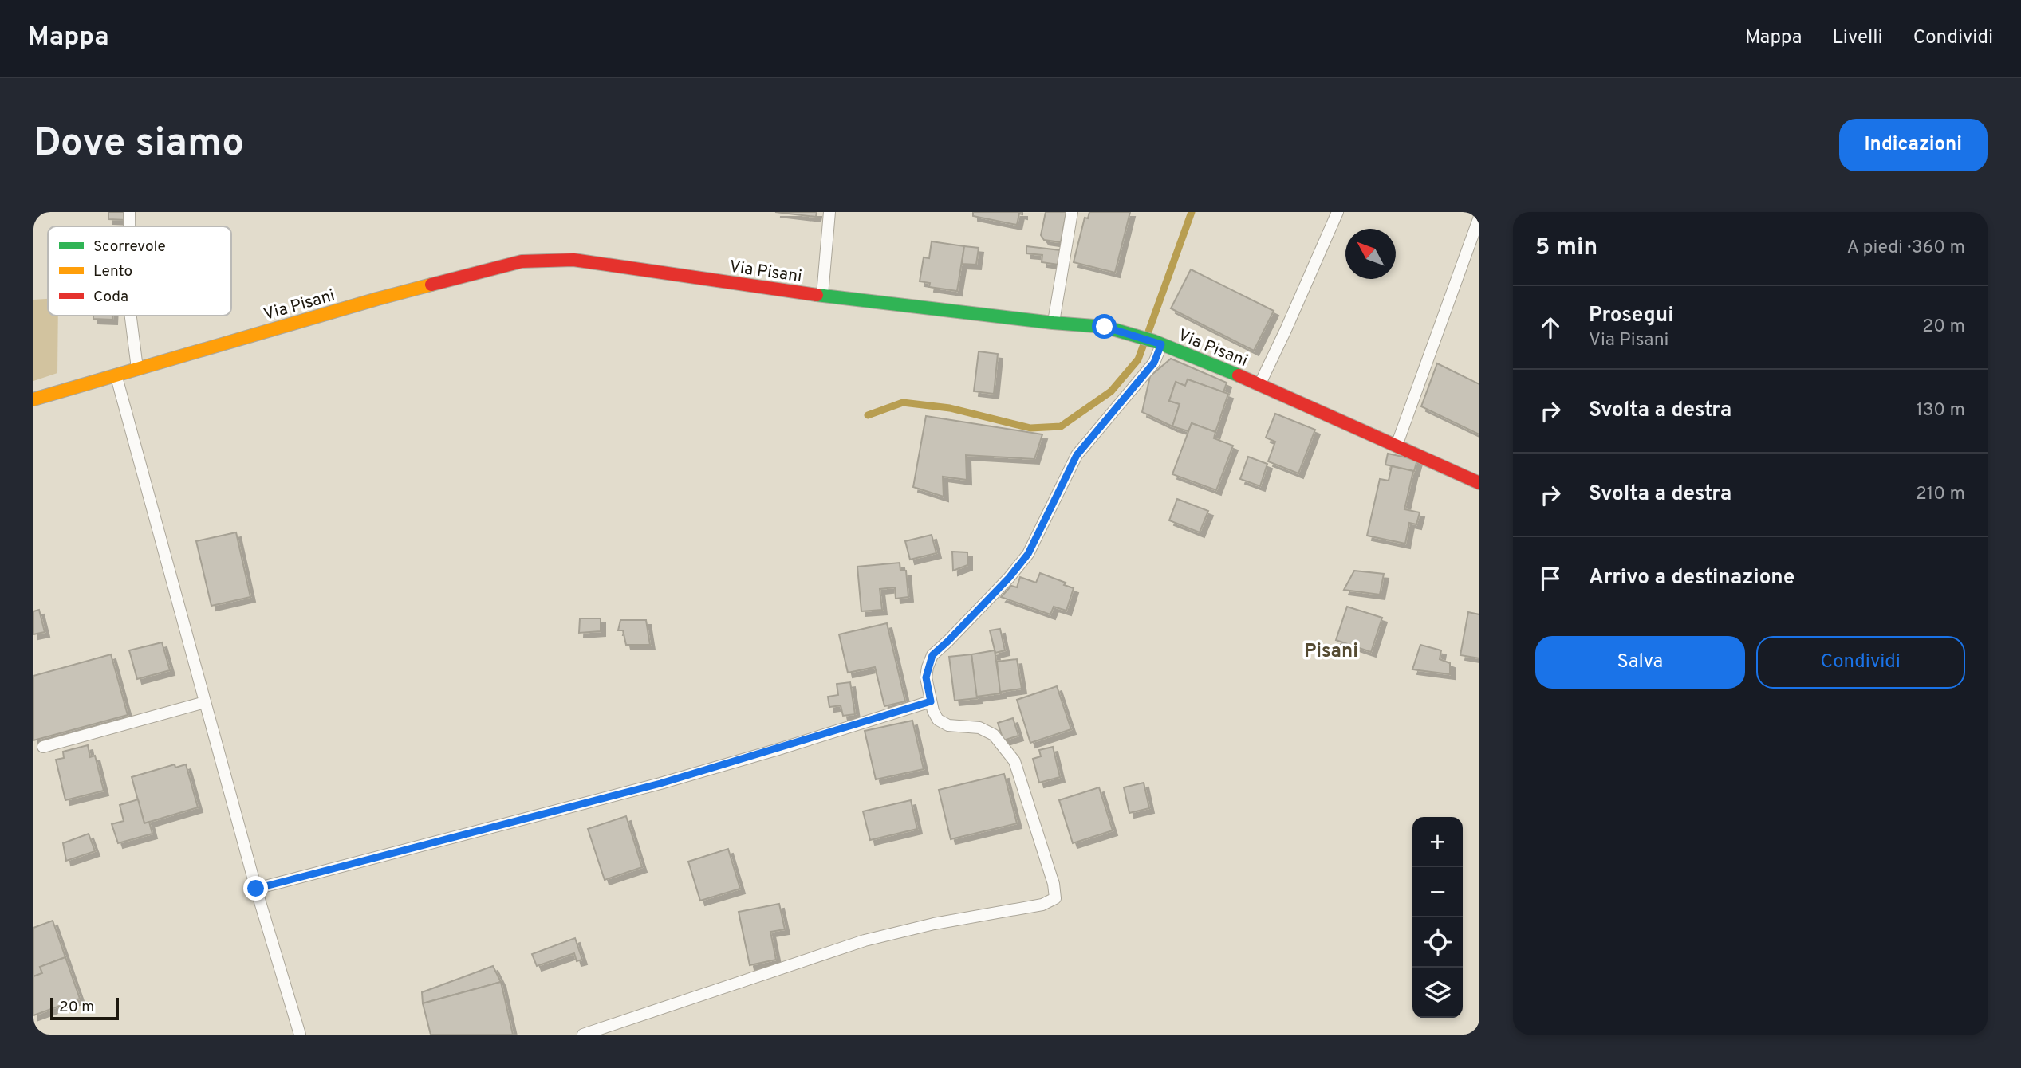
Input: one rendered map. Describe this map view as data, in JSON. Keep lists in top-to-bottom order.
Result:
{
  "streets": {
    "street": ["Via Pisani"]
  },
  "districts": ["Pisani"],
  "legend": ["Scorrevole", "Lento", "Coda"],
  "scale_bar": "20 m",
  "north": "top left",
  "page": {
    "header": "Mappa",
    "nav": ["Mappa", "Livelli", "Condividi"],
    "buttons": [
      "Indicazioni",
      ["Salva", "Condividi"]
    ],
    "title": "Dove siamo",
    "heading": ["5 min", "A piedi · 360 m"],
    "list": [
      ["Prosegui", "Via Pisani", "20 m"],
      ["Svolta a destra", "130 m"],
      ["Svolta a destra", "210 m"],
      "Arrivo a destinazione"
    ],
    "map_buttons": ["+", "−"],
    "scale": "20 m"
  }
}
